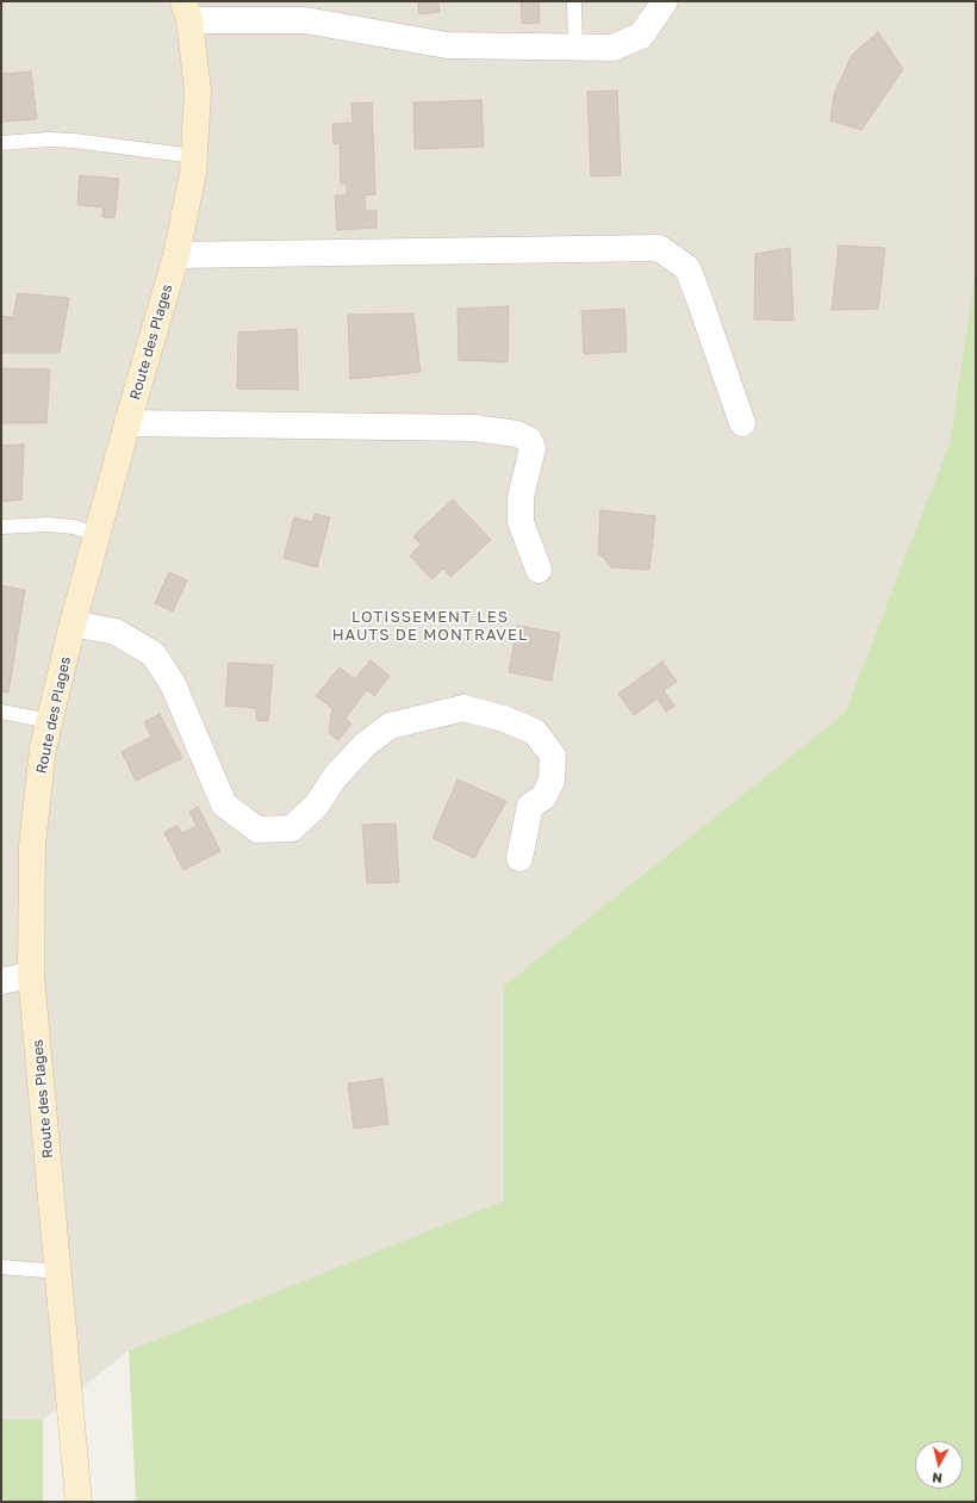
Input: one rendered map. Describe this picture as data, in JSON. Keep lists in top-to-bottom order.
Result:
{
  "streets": {
    "street": ["Route des Plages"]
  },
  "districts": ["LOTISSEMENT LES HAUTS DE MONTRAVEL"],
  "north": "bottom"
}
